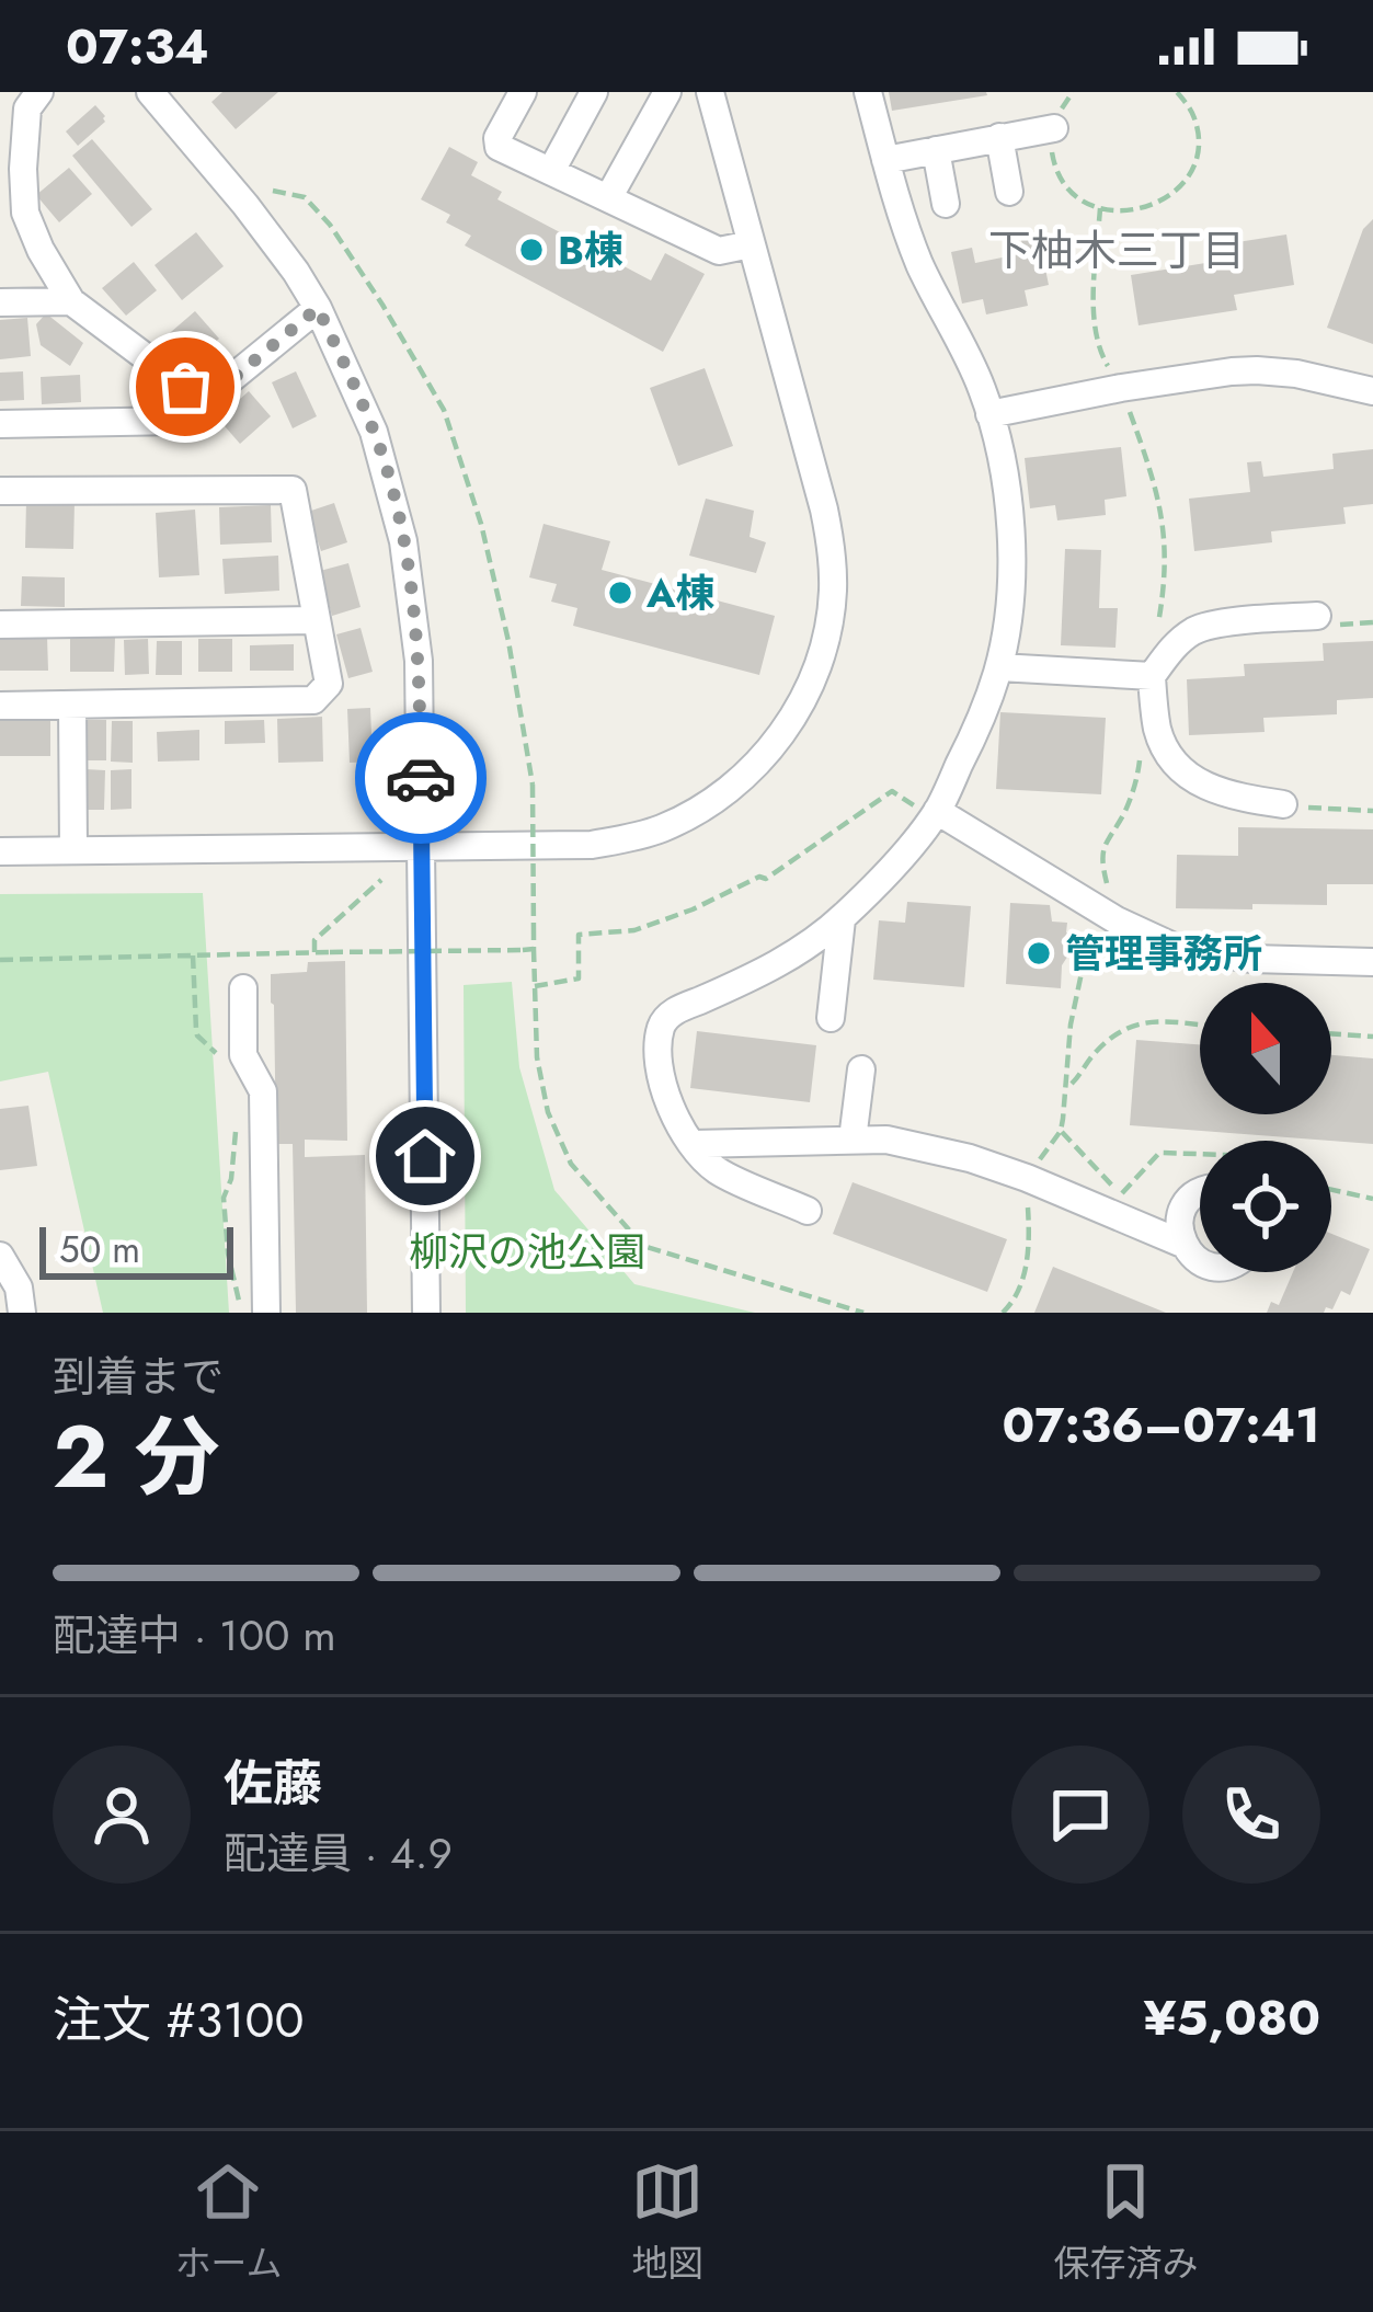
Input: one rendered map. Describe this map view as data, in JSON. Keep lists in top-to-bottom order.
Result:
{
  "districts": ["下柚木三丁目"],
  "parks": ["柳沢の池公園"],
  "places": ["B棟", "A棟", "管理事務所"],
  "scale_bar": "50 m",
  "north": "top",
  "page": {
    "status": "07:34",
    "scale": "50 m",
    "heading": ["2 分", "到着まで", "07:36–07:41"],
    "panel": [
      "佐藤",
      "配達員 · 4.9",
      "注文 #3100",
      "¥5,080"
    ],
    "bar": "配達中 · 100 m",
    "tabs": ["ホーム", "地図", "保存済み"]
  }
}
